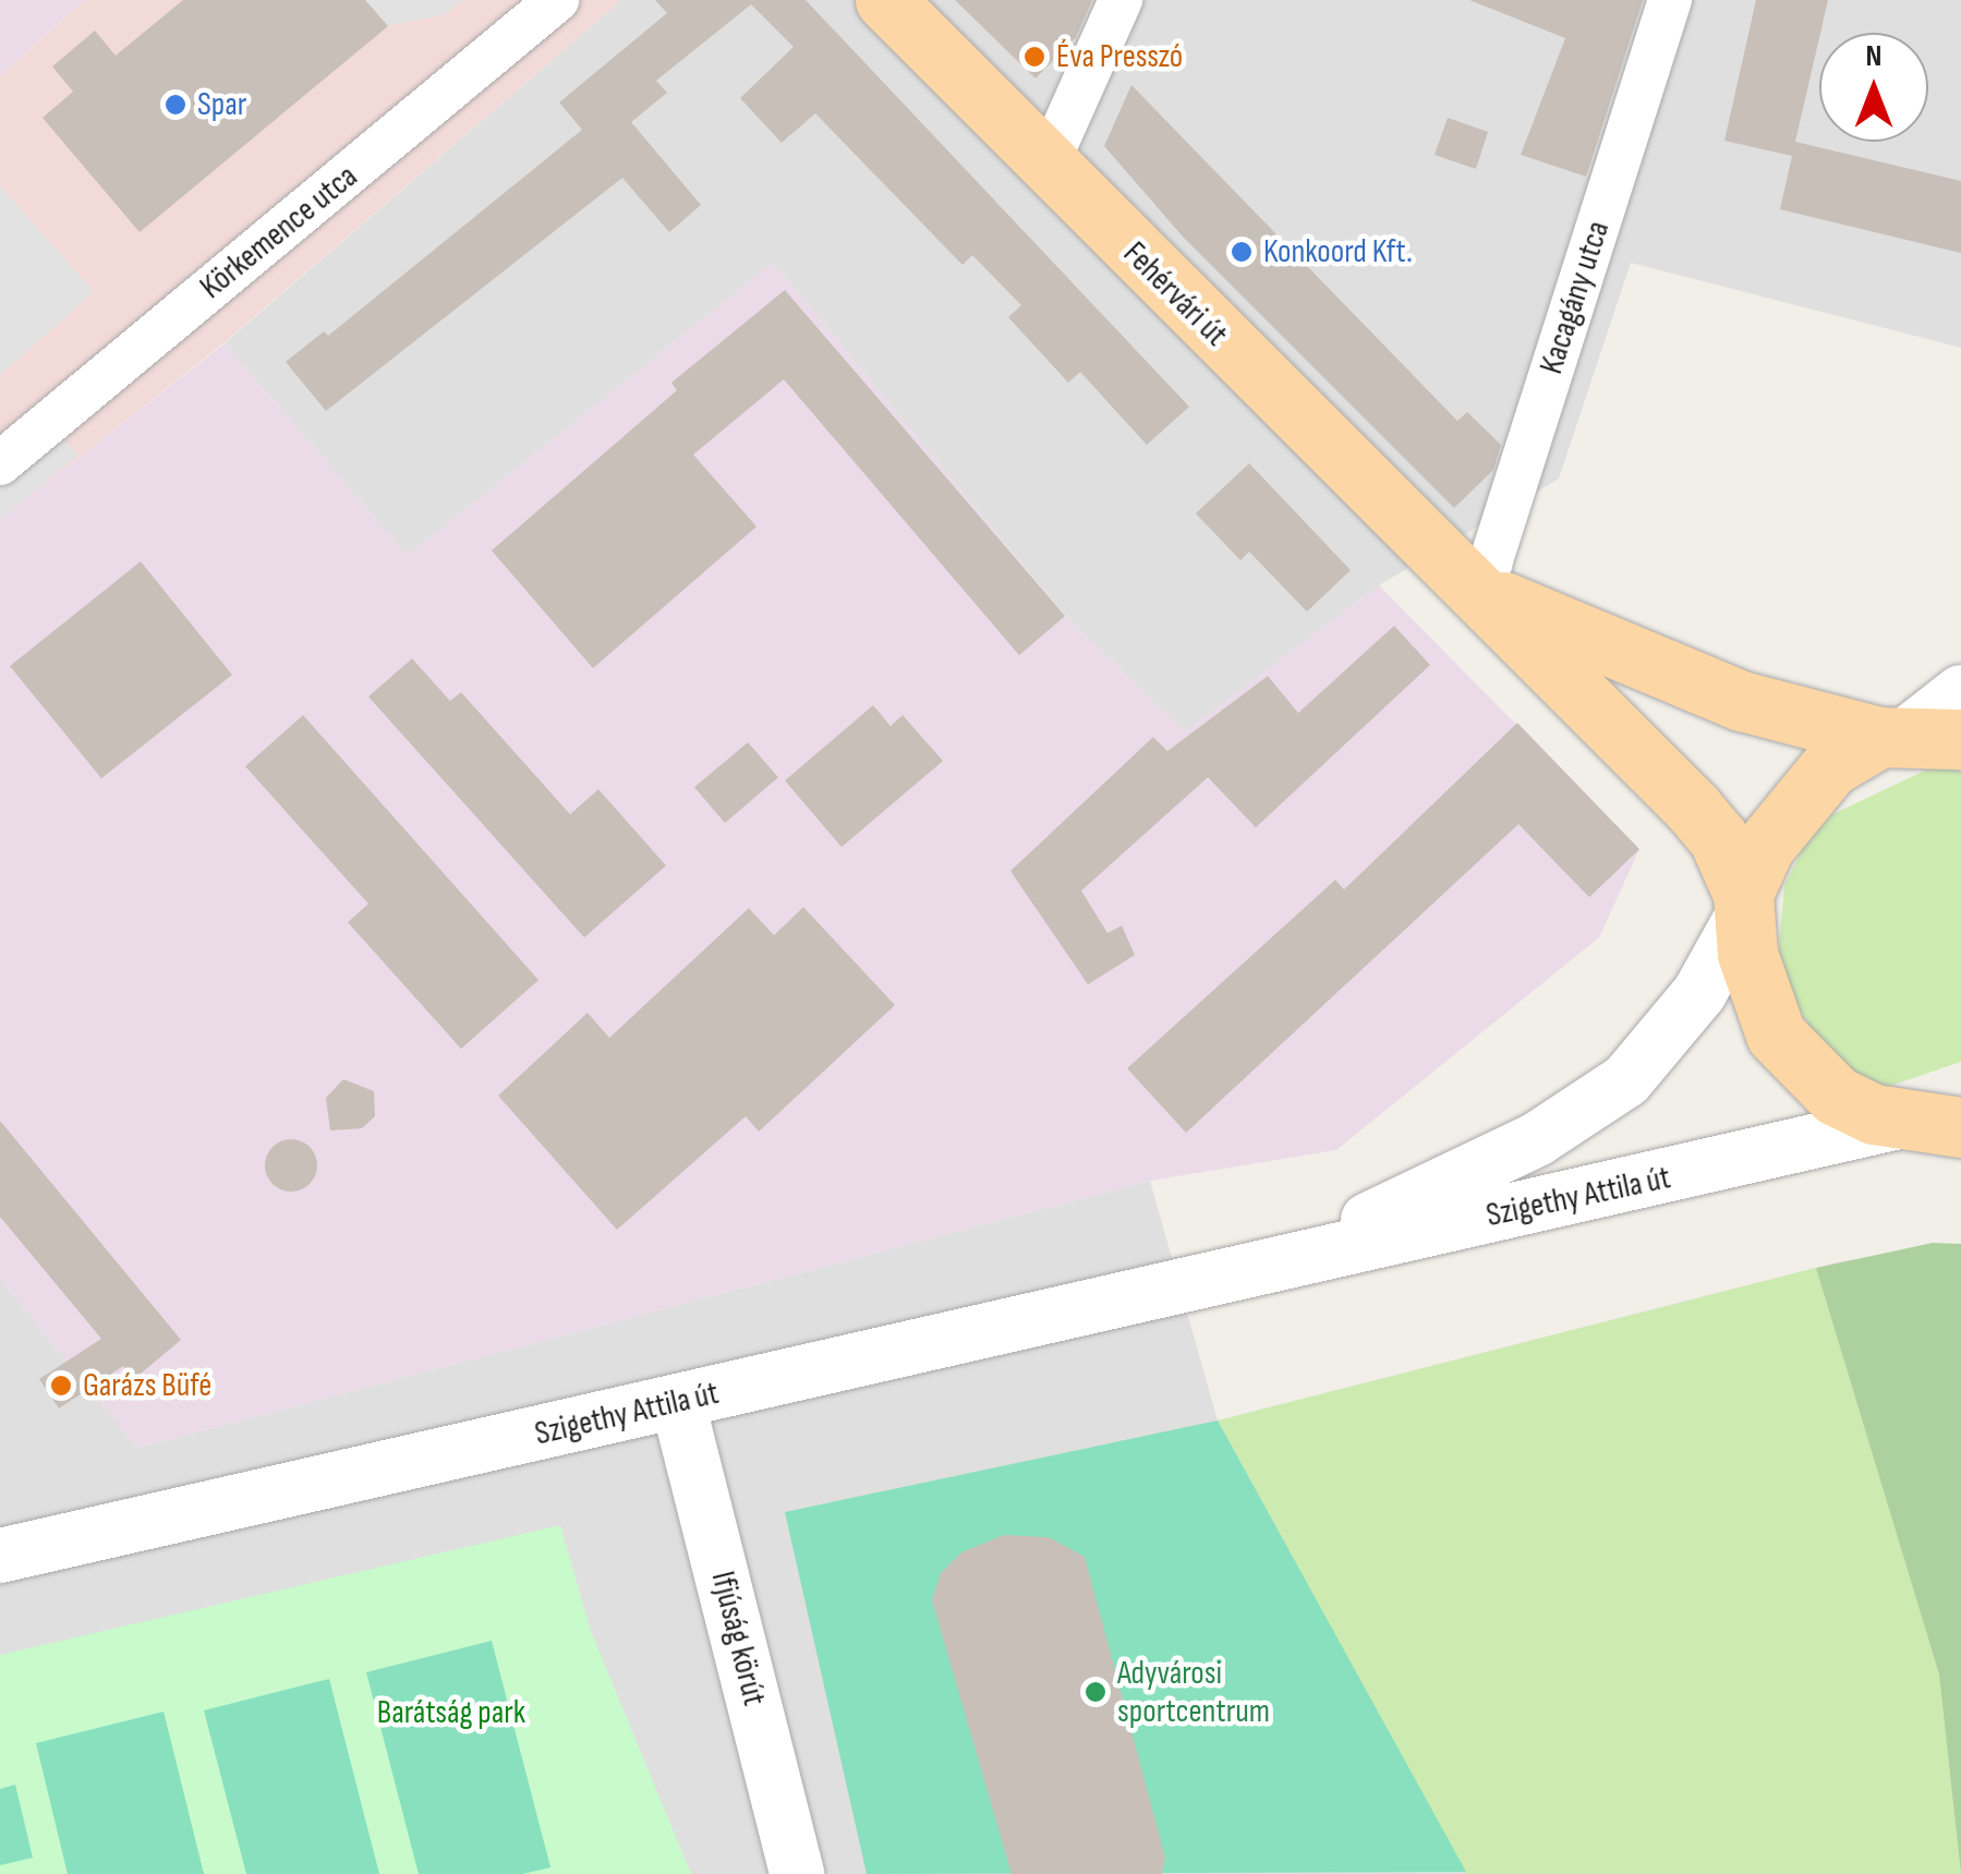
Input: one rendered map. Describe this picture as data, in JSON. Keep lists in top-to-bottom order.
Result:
{
  "streets": {
    "main road": ["Fehérvári út"],
    "street": [
      "Körkemence utca",
      "Kacagány utca",
      "Szigethy Attila út",
      "Ifjúság körút"
    ]
  },
  "crossings": [
    ["Fehérvári út", "Kacagány utca"],
    ["Fehérvári út", "Szigethy Attila út"],
    ["Szigethy Attila út", "Ifjúság körút"]
  ],
  "parks": ["Barátság park"],
  "places": [
    "Éva Presszó",
    "Spar",
    "Konkoord Kft.",
    "Garázs Büfé",
    "Adyvárosi sportcentrum"
  ],
  "north": "top"
}
